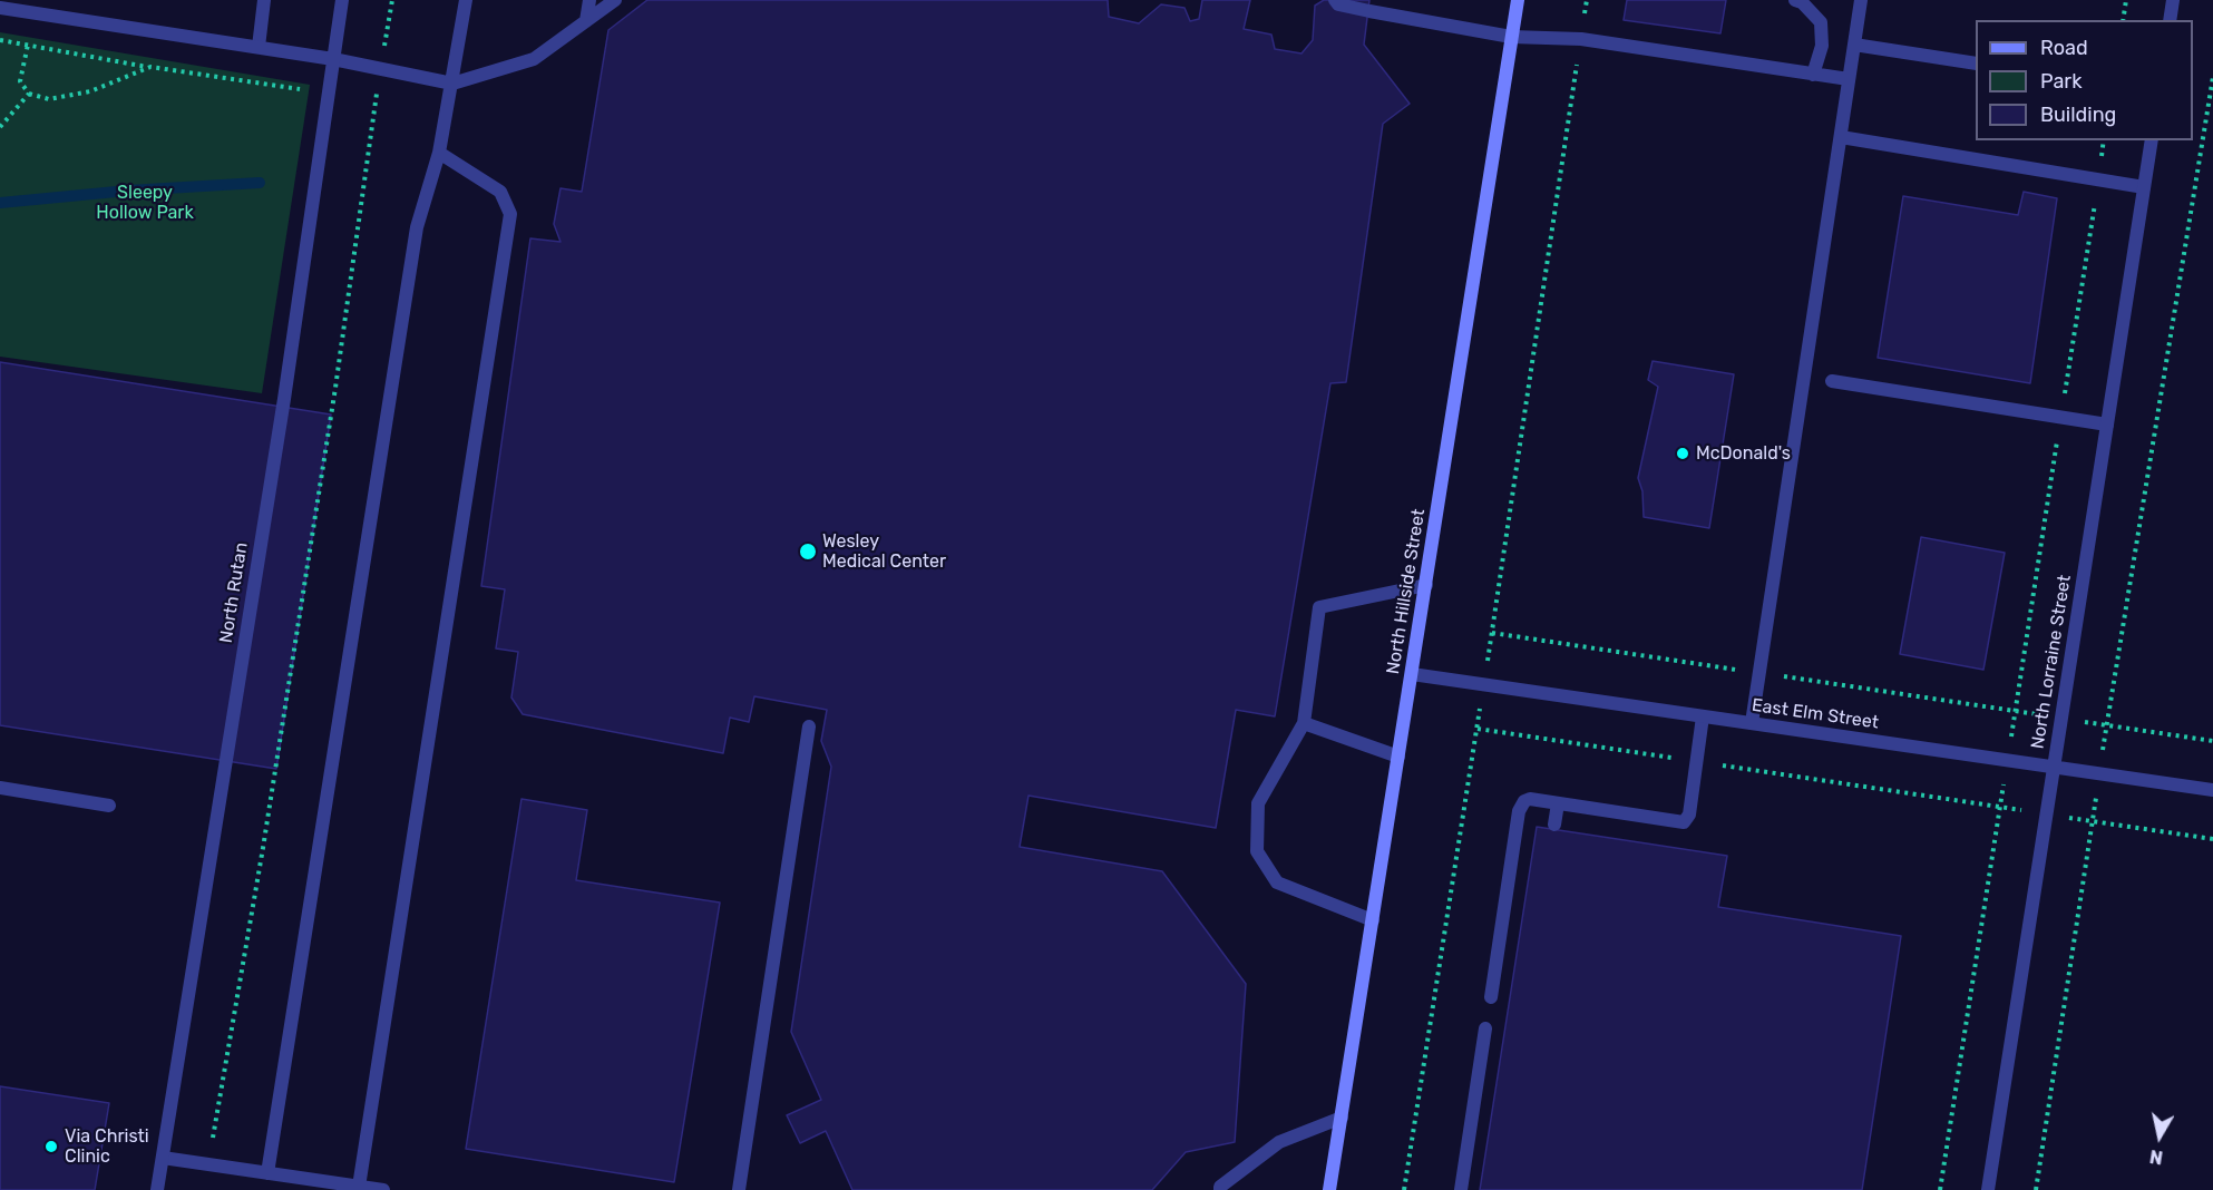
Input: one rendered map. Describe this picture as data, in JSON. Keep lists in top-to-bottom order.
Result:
{
  "streets": {
    "main road": ["North Hillside Street"],
    "street": ["North Rutan", "North Lorraine Street", "East Elm Street"]
  },
  "crossings": [
    ["North Hillside Street", "East Elm Street"],
    ["North Lorraine Street", "East Elm Street"]
  ],
  "parks": ["Sleepy Hollow Park"],
  "places": ["McDonald's", "Wesley Medical Center", "Via Christi Clinic"],
  "legend": ["Road", "Park", "Building"],
  "north": "bottom"
}
